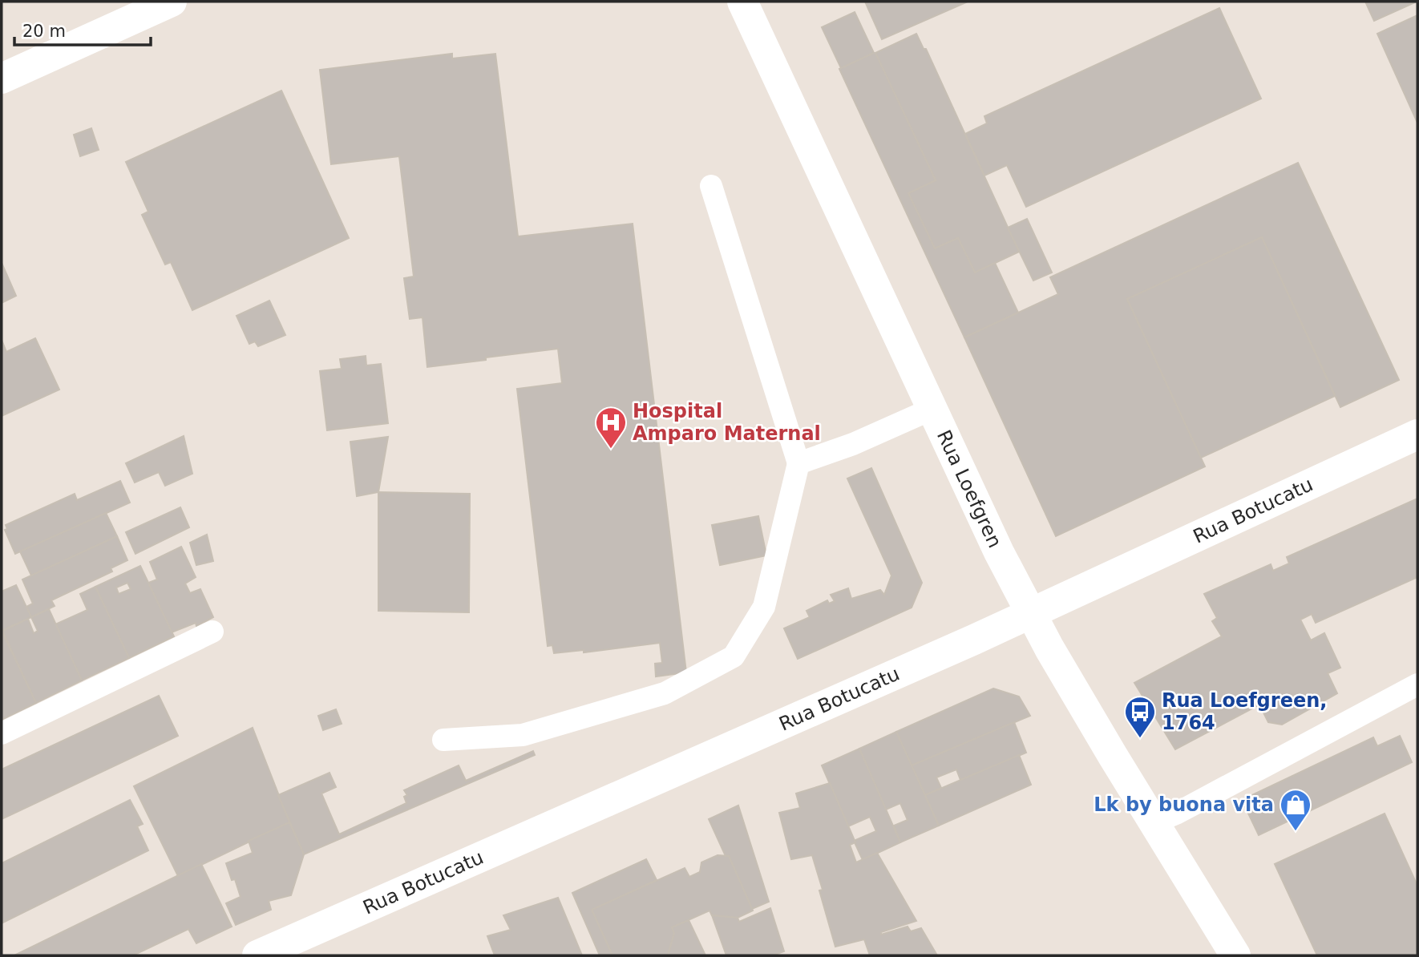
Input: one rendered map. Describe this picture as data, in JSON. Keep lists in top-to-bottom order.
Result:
{
  "streets": {
    "street": ["Rua Loefgren", "Rua Botucatu"]
  },
  "crossings": [
    ["Rua Loefgren", "Rua Botucatu"]
  ],
  "places": {
    "hospital": ["Hospital Amparo Maternal"],
    "bus stop": ["Rua Loefgreen, 1764"],
    "shop": ["Lk by buona vita"]
  },
  "scale_bar": "20 m"
}
